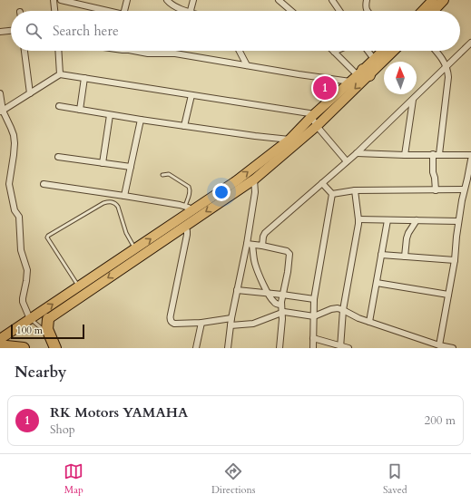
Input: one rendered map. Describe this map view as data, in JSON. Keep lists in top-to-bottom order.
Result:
{
  "scale_bar": "100 m",
  "north": "top",
  "page": {
    "search": "Search here",
    "pins": "1",
    "scale": "100 m",
    "heading": "Nearby",
    "list": [
      {
        "mark": "1",
        "name": "RK Motors YAMAHA",
        "note": "Shop",
        "value": "200 m"
      }
    ],
    "nav": ["Map", "Directions", "Saved"]
  }
}
